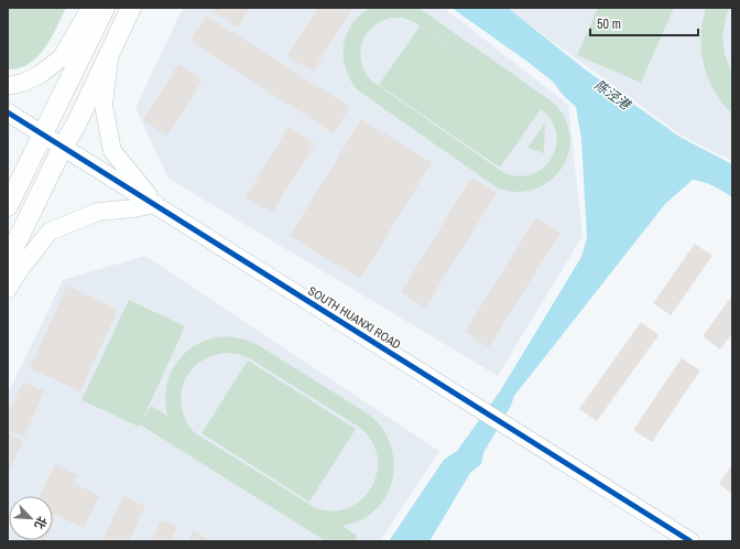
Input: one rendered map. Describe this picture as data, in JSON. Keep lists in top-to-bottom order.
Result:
{
  "streets": {
    "street": ["SOUTH HUANXI ROAD"]
  },
  "water": ["陈泾港"],
  "scale_bar": "50 m",
  "north": "bottom right"
}
